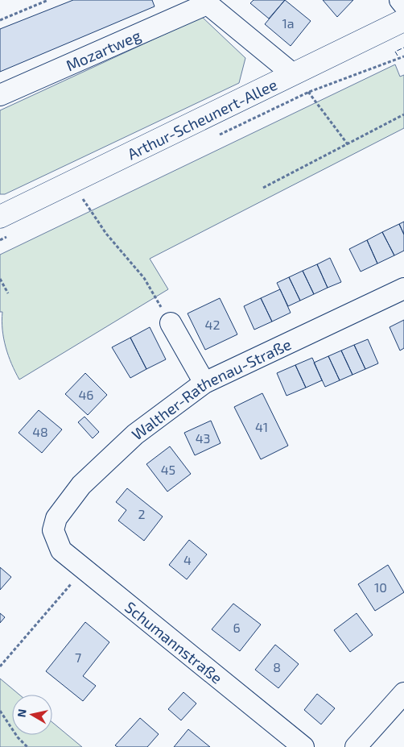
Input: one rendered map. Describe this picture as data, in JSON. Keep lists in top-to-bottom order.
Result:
{
  "streets": {
    "main road": ["Arthur-Scheunert-Allee"],
    "street": ["Mozartweg", "Walther-Rathenau-Straße", "Schumannstraße"]
  },
  "crossings": [
    ["Walther-Rathenau-Straße", "Schumannstraße"]
  ],
  "house_numbers": [
    "1a",
    "42",
    "46",
    "41",
    "48",
    "43",
    "45",
    "2",
    "4",
    "10",
    "6",
    "7",
    "8"
  ],
  "north": "left"
}
